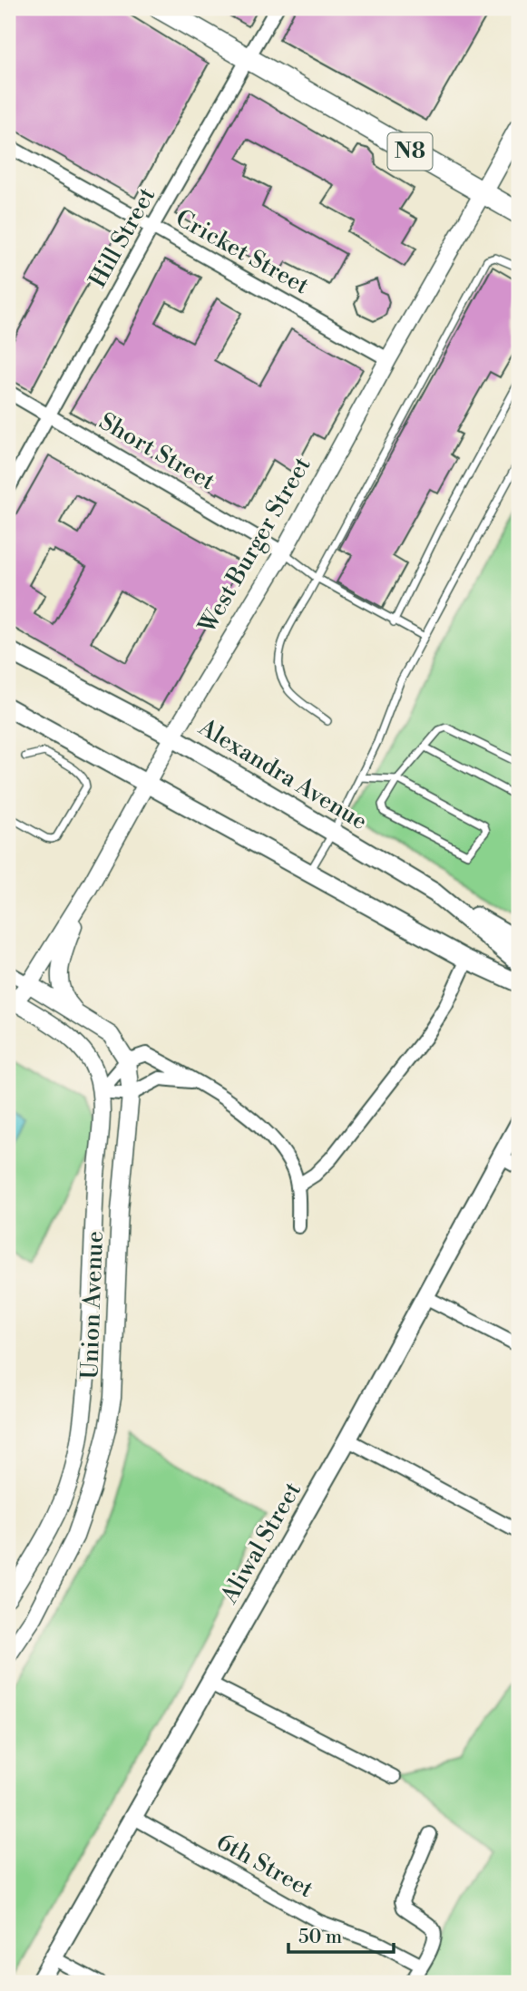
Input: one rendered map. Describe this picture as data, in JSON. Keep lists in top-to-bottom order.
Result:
{
  "streets": {
    "highway": ["N8"],
    "main road": ["West Burger Street", "Alexandra Avenue", "Aliwal Street"],
    "street": [
      "Hill Street",
      "Cricket Street",
      "Short Street",
      "Union Avenue",
      "6th Street"
    ]
  },
  "crossings": [
    ["N8", "Hill Street"],
    ["N8", "West Burger Street"],
    ["Hill Street", "Cricket Street"],
    ["Hill Street", "Short Street"],
    ["Cricket Street", "West Burger Street"],
    ["Short Street", "West Burger Street"],
    ["West Burger Street", "Alexandra Avenue"],
    ["West Burger Street", "Union Avenue"],
    ["Aliwal Street", "6th Street"]
  ],
  "scale_bar": "50 m"
}
